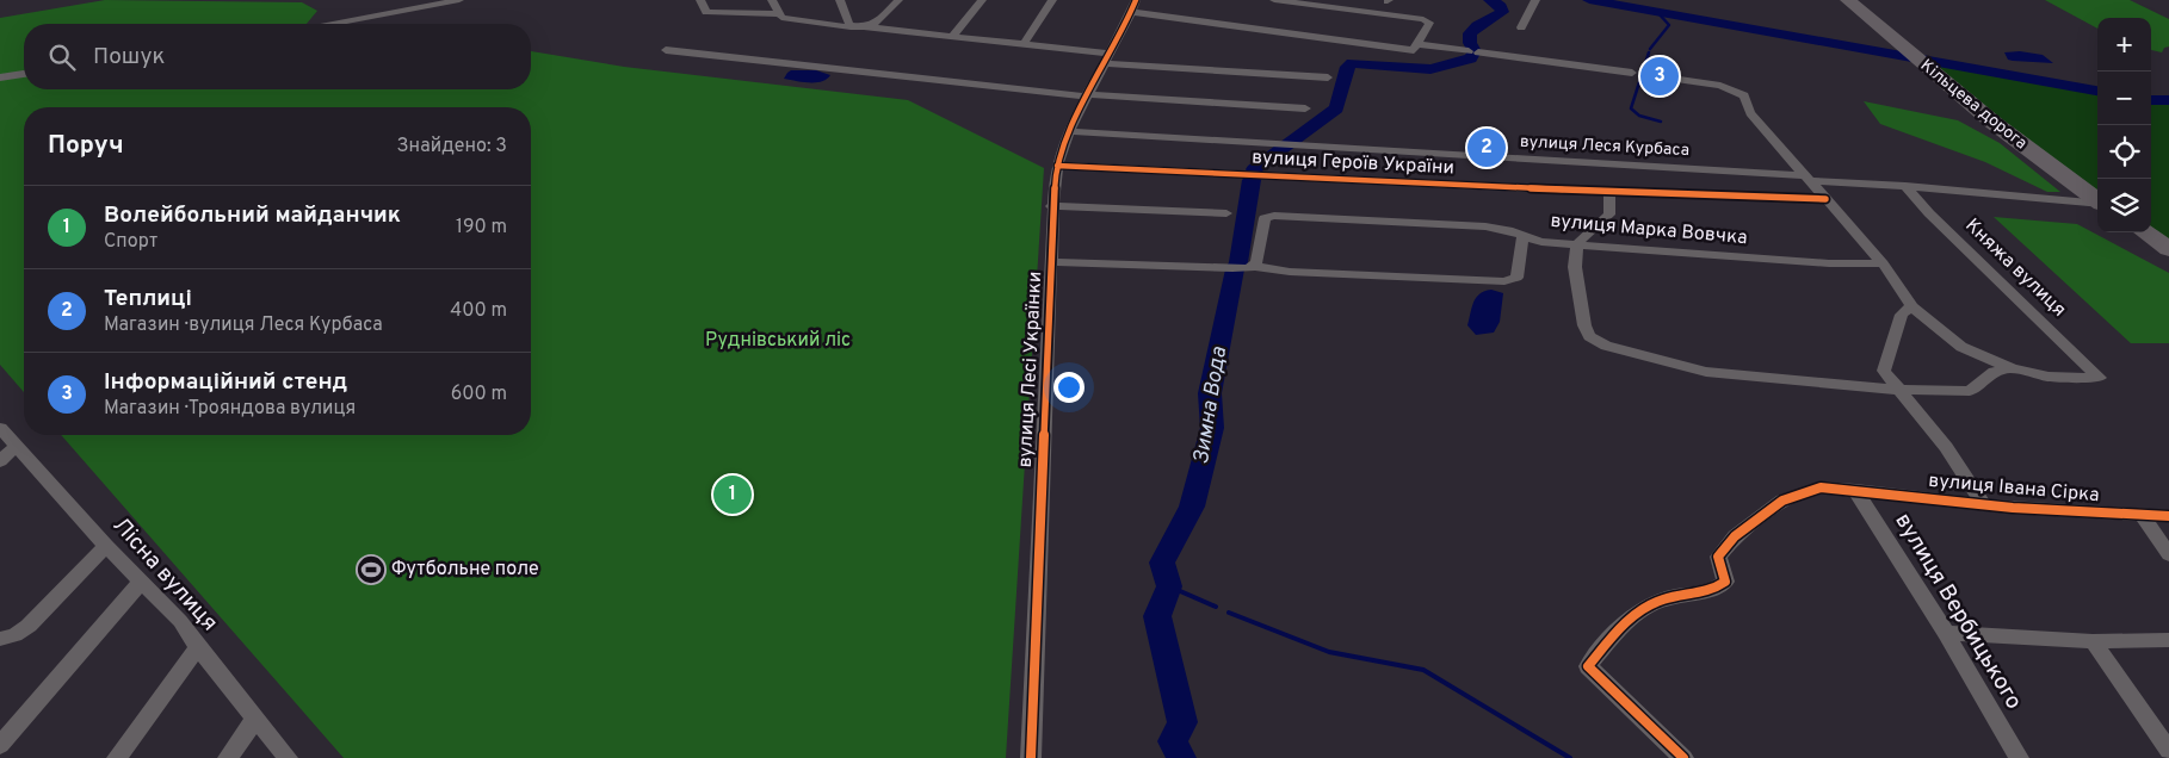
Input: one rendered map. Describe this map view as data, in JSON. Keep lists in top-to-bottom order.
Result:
{
  "streets": {
    "highway": ["Кільцева дорога"],
    "street": [
      "вулиця Леся Курбаса",
      "вулиця Героїв України",
      "вулиця Марка Вовчка",
      "Княжа вулиця",
      "вулиця Лесі Українки",
      "вулиця Івана Сірка",
      "Лісна вулиця",
      "вулиця Вербицького"
    ]
  },
  "crossings": [
    ["вулиця Леся Курбаса", "Княжа вулиця"],
    ["вулиця Леся Курбаса", "вулиця Лесі Українки"],
    ["вулиця Героїв України", "вулиця Лесі Українки"],
    ["вулиця Івана Сірка", "вулиця Вербицького"]
  ],
  "water": ["Зимна Вода"],
  "parks": ["Руднівський ліс"],
  "places": {
    "sports": ["Футбольне поле"]
  },
  "page": {
    "map_buttons": ["+", "−"],
    "search": "Пошук",
    "pins": ["3", "2", "1"],
    "heading": ["Поруч", "Знайдено: 3"],
    "list": [
      {
        "mark": "1",
        "name": "Волейбольний майданчик",
        "note": "Спорт",
        "value": "190 m"
      },
      {
        "mark": "2",
        "name": "Теплиці",
        "note": "Магазин · вулиця Леся Курбаса",
        "value": "400 m"
      },
      {
        "mark": "3",
        "name": "Інформаційний стенд",
        "note": "Магазин · Трояндова вулиця",
        "value": "600 m"
      }
    ]
  }
}
